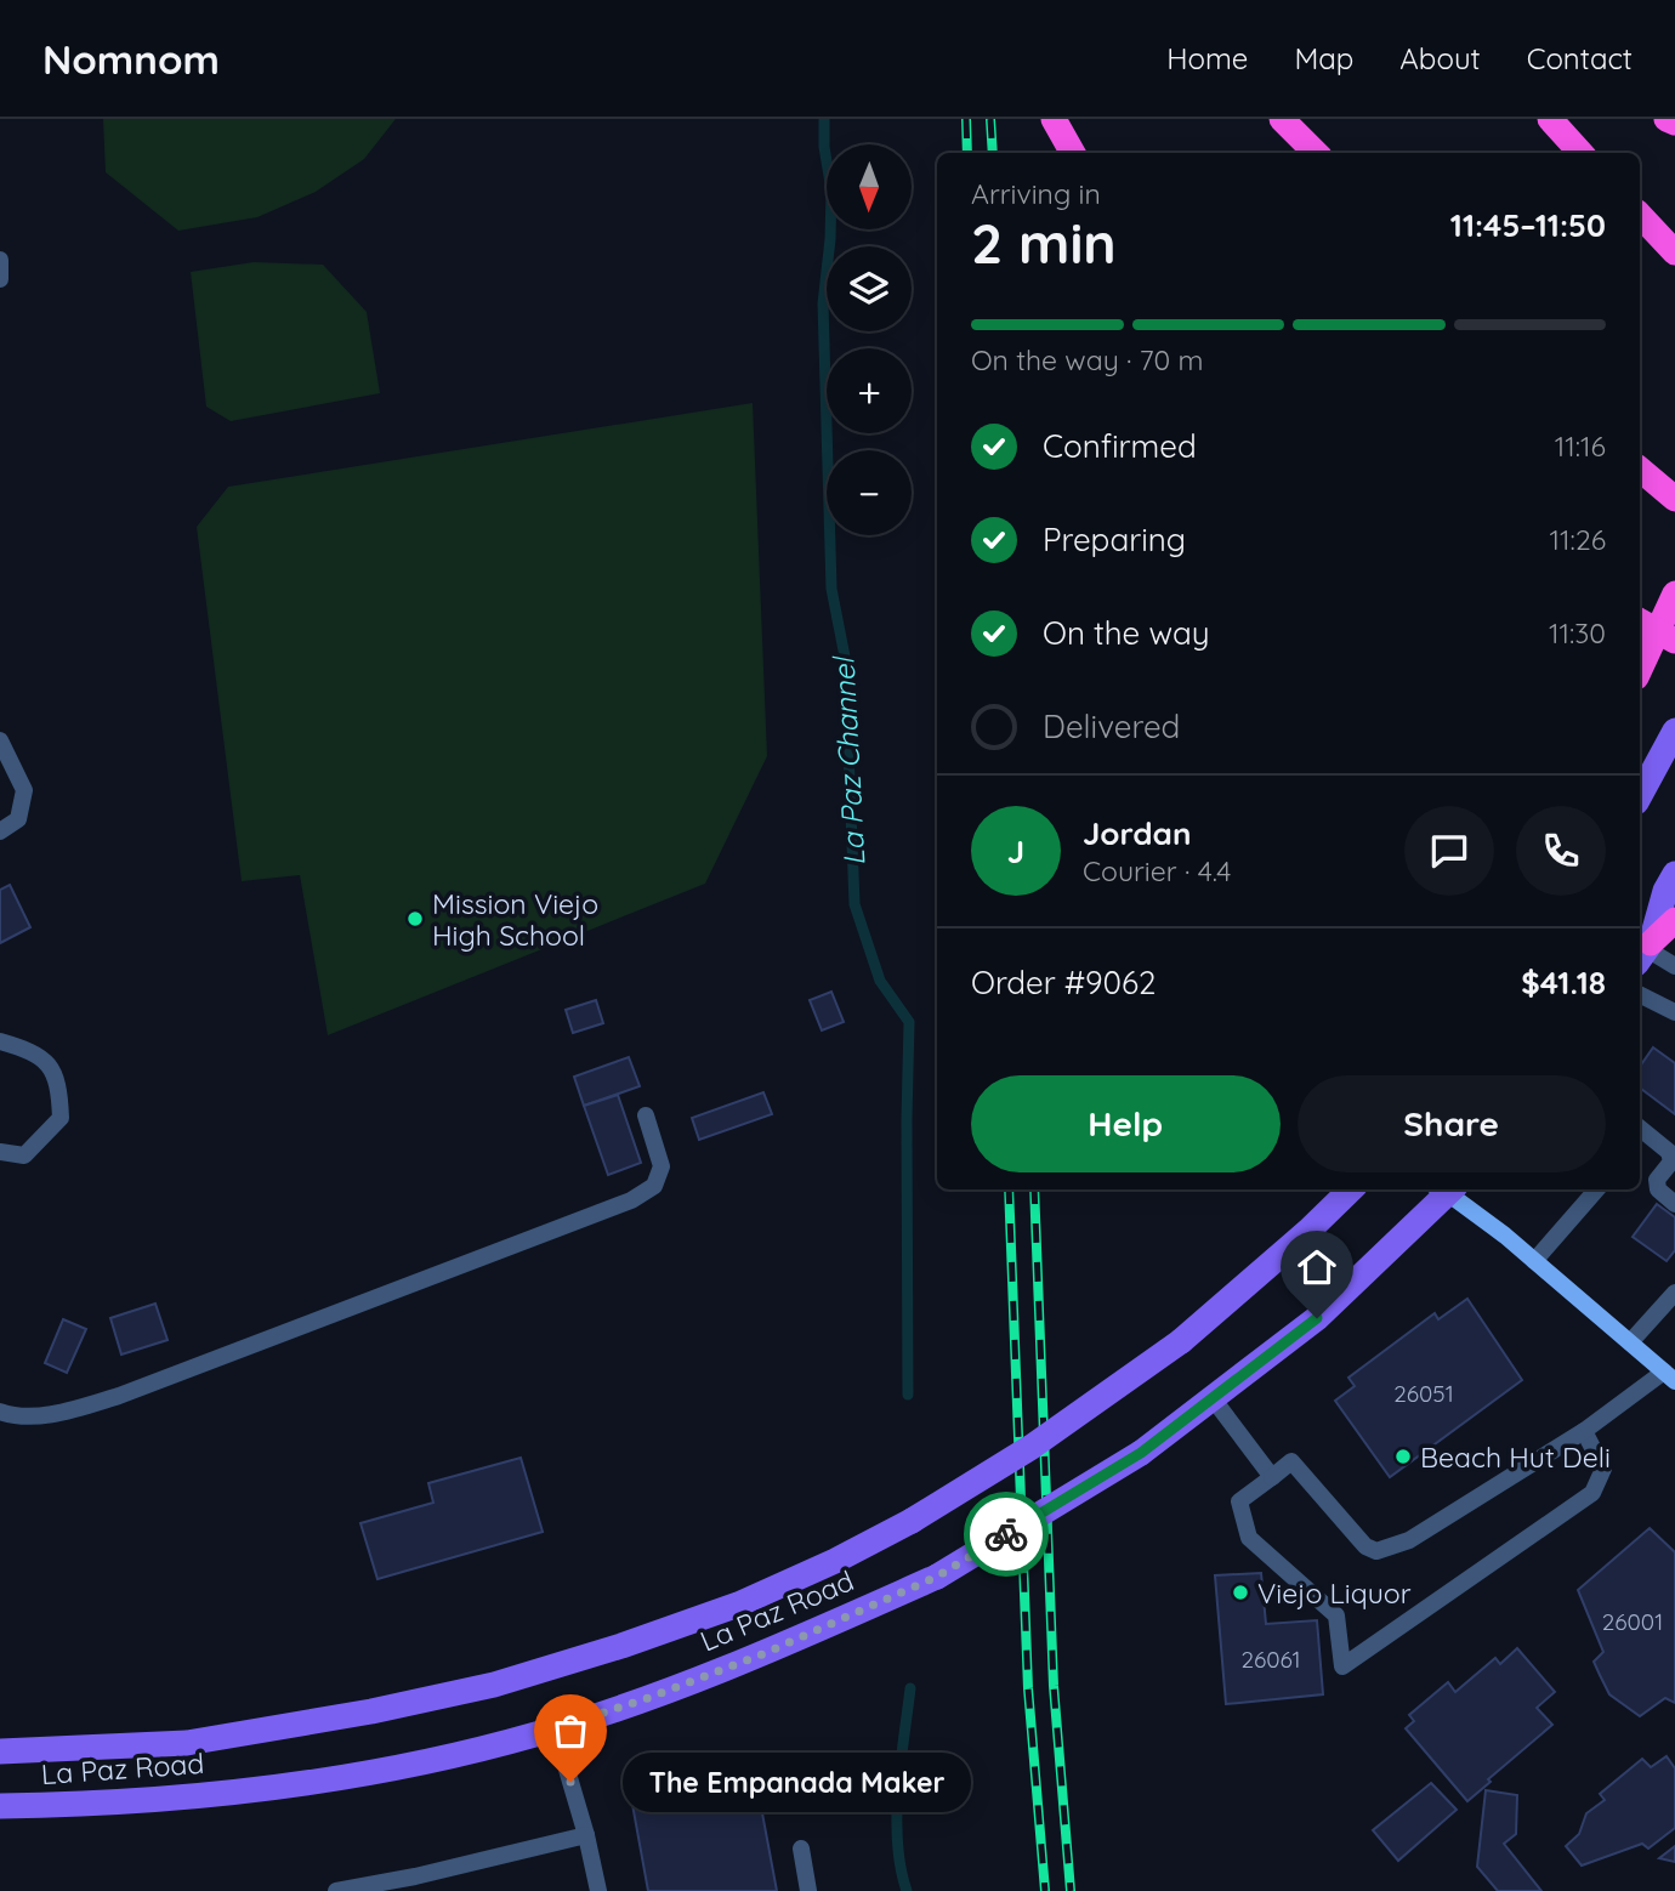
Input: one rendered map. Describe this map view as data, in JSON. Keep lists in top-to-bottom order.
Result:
{
  "streets": {
    "main road": ["La Paz Road"]
  },
  "water": ["La Paz Channel"],
  "places": [
    "Mission Viejo High School",
    "Beach Hut Deli",
    "Viejo Liquor",
    "The Empanada Maker"
  ],
  "house_numbers": ["26051", "26001", "26061"],
  "north": "bottom",
  "page": {
    "header": "Nomnom",
    "nav": [
      "Home",
      "Map",
      "About",
      "Contact"
    ],
    "map_buttons": ["+", "−"],
    "heading": ["2 min", "Arriving in", "11:45–11:50"],
    "panel": [
      "Jordan",
      "Courier · 4.4",
      "Order #9062",
      "$41.18"
    ],
    "bar": "On the way · 70 m",
    "list": [
      ["Confirmed", "11:16"],
      ["Preparing", "11:26"],
      ["On the way", "11:30"],
      "Delivered"
    ],
    "round": "J",
    "buttons": ["Help", "Share"],
    "bubble": "The Empanada Maker"
  }
}
